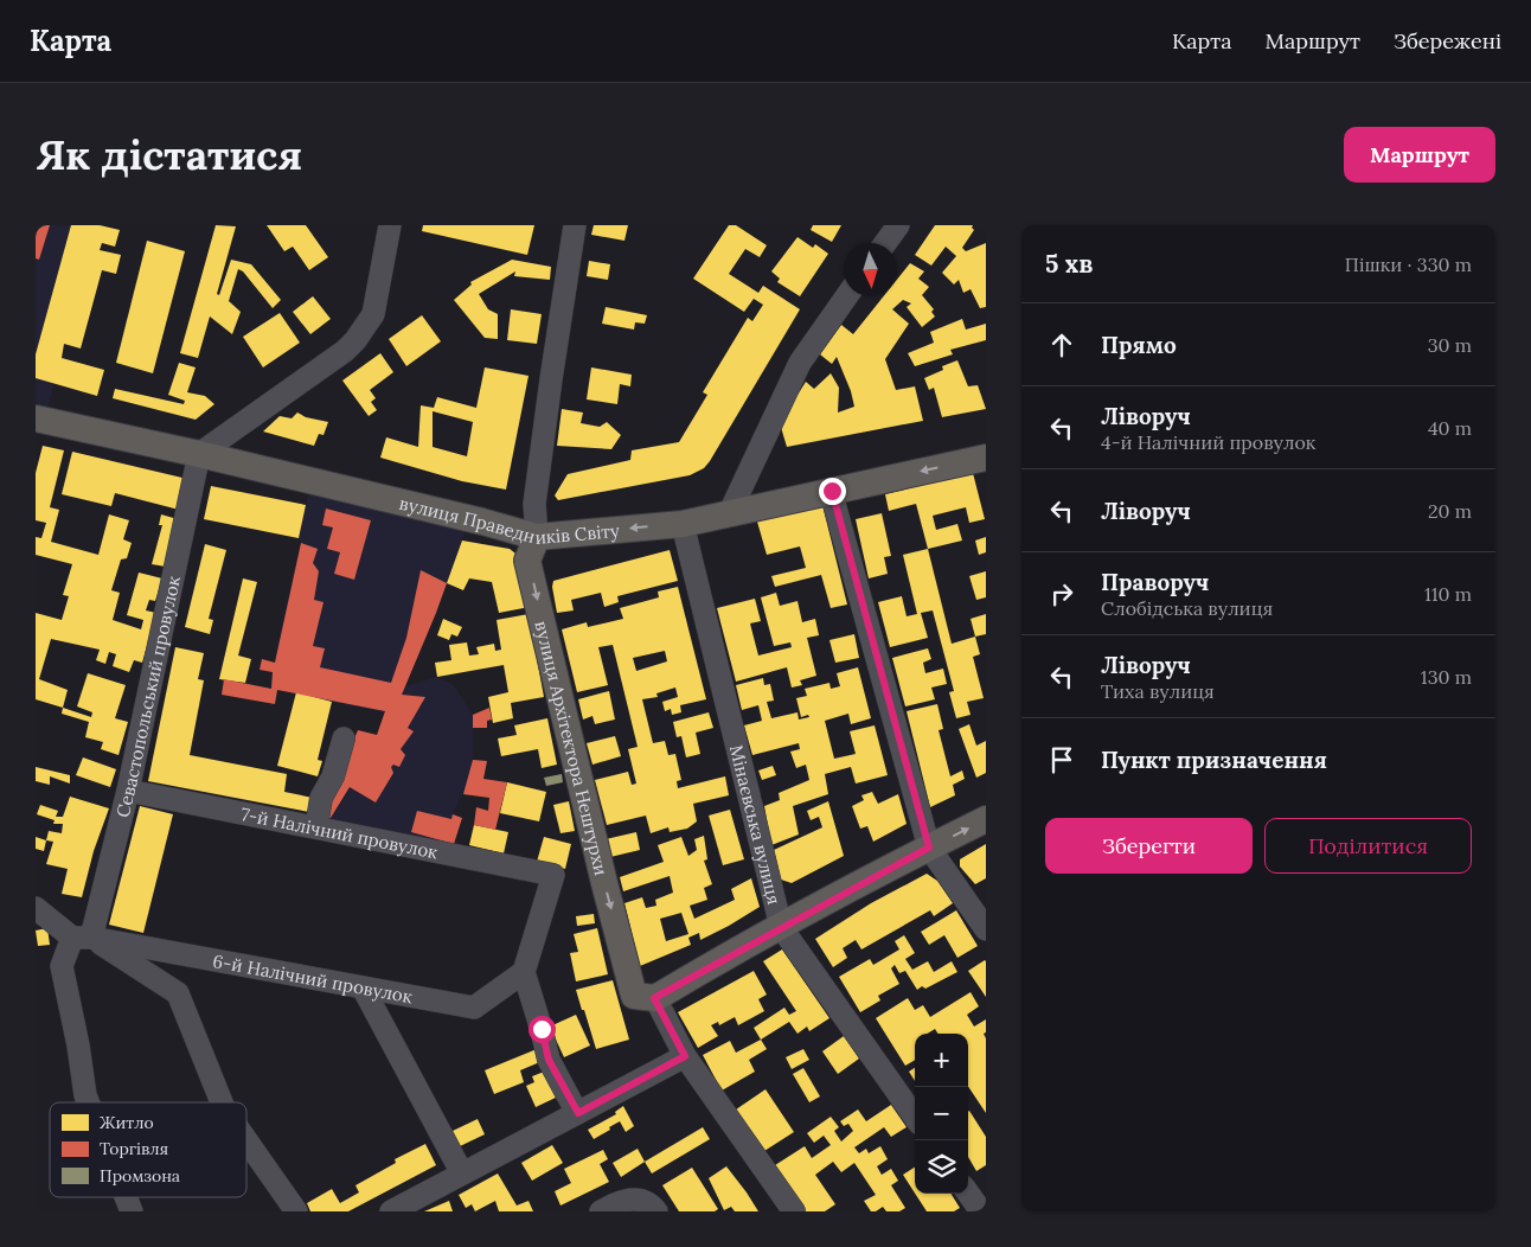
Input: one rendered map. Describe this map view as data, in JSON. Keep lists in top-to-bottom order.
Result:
{
  "streets": {
    "main road": ["вулиця Праведників Світу", "вулиця Архітектора Нештурхи"],
    "street": [
      "Севастопольський провулок",
      "Мінаєвська вулиця",
      "7-й Налічний провулок",
      "6-й Налічний провулок"
    ]
  },
  "crossings": [
    ["вулиця Праведників Світу", "Севастопольський провулок"],
    ["вулиця Праведників Світу", "вулиця Архітектора Нештурхи"],
    ["вулиця Праведників Світу", "Мінаєвська вулиця"],
    ["Севастопольський провулок", "7-й Налічний провулок"],
    ["Севастопольський провулок", "6-й Налічний провулок"],
    ["7-й Налічний провулок", "6-й Налічний провулок"]
  ],
  "legend": ["Житло", "Торгівля", "Промзона"],
  "north": "bottom",
  "page": {
    "header": "Карта",
    "nav": ["Карта", "Маршрут", "Збережені"],
    "buttons": [
      "Маршрут",
      ["Зберегти", "Поділитися"]
    ],
    "title": "Як дістатися",
    "heading": ["5 хв", "Пішки · 330 m"],
    "list": [
      ["Прямо", "30 m"],
      ["Ліворуч", "4-й Налічний провулок", "40 m"],
      ["Ліворуч", "20 m"],
      ["Праворуч", "Слобідська вулиця", "110 m"],
      ["Ліворуч", "Тиха вулиця", "130 m"],
      "Пункт призначення"
    ],
    "map_buttons": ["+", "−"]
  }
}
